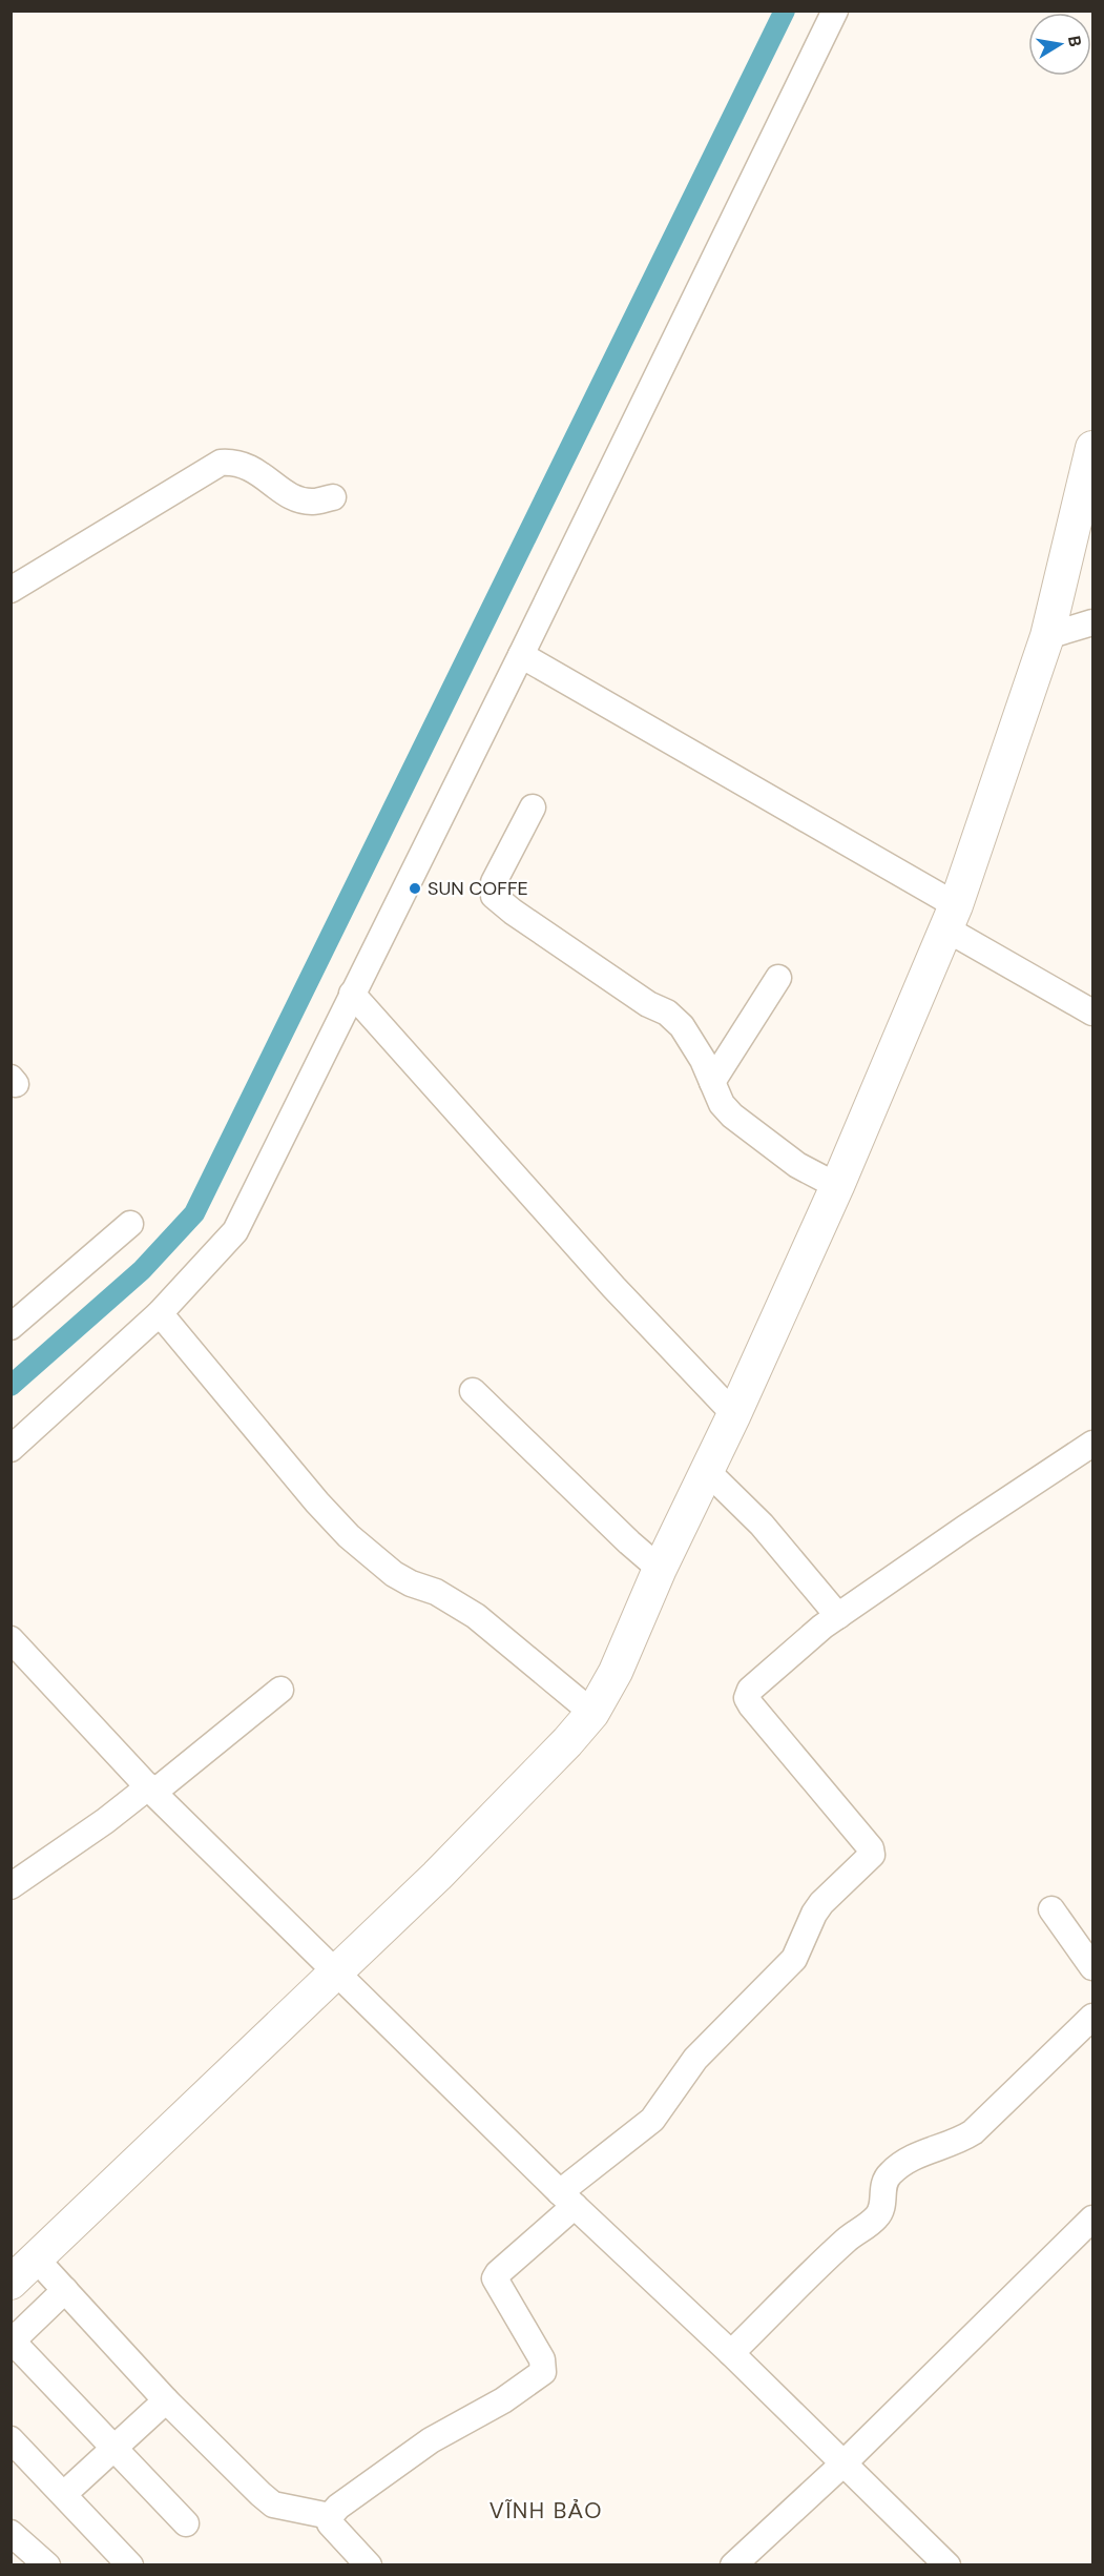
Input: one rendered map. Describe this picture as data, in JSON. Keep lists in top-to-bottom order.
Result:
{
  "districts": ["VĨNH BẢO"],
  "places": ["SUN COFFE"],
  "north": "right"
}
